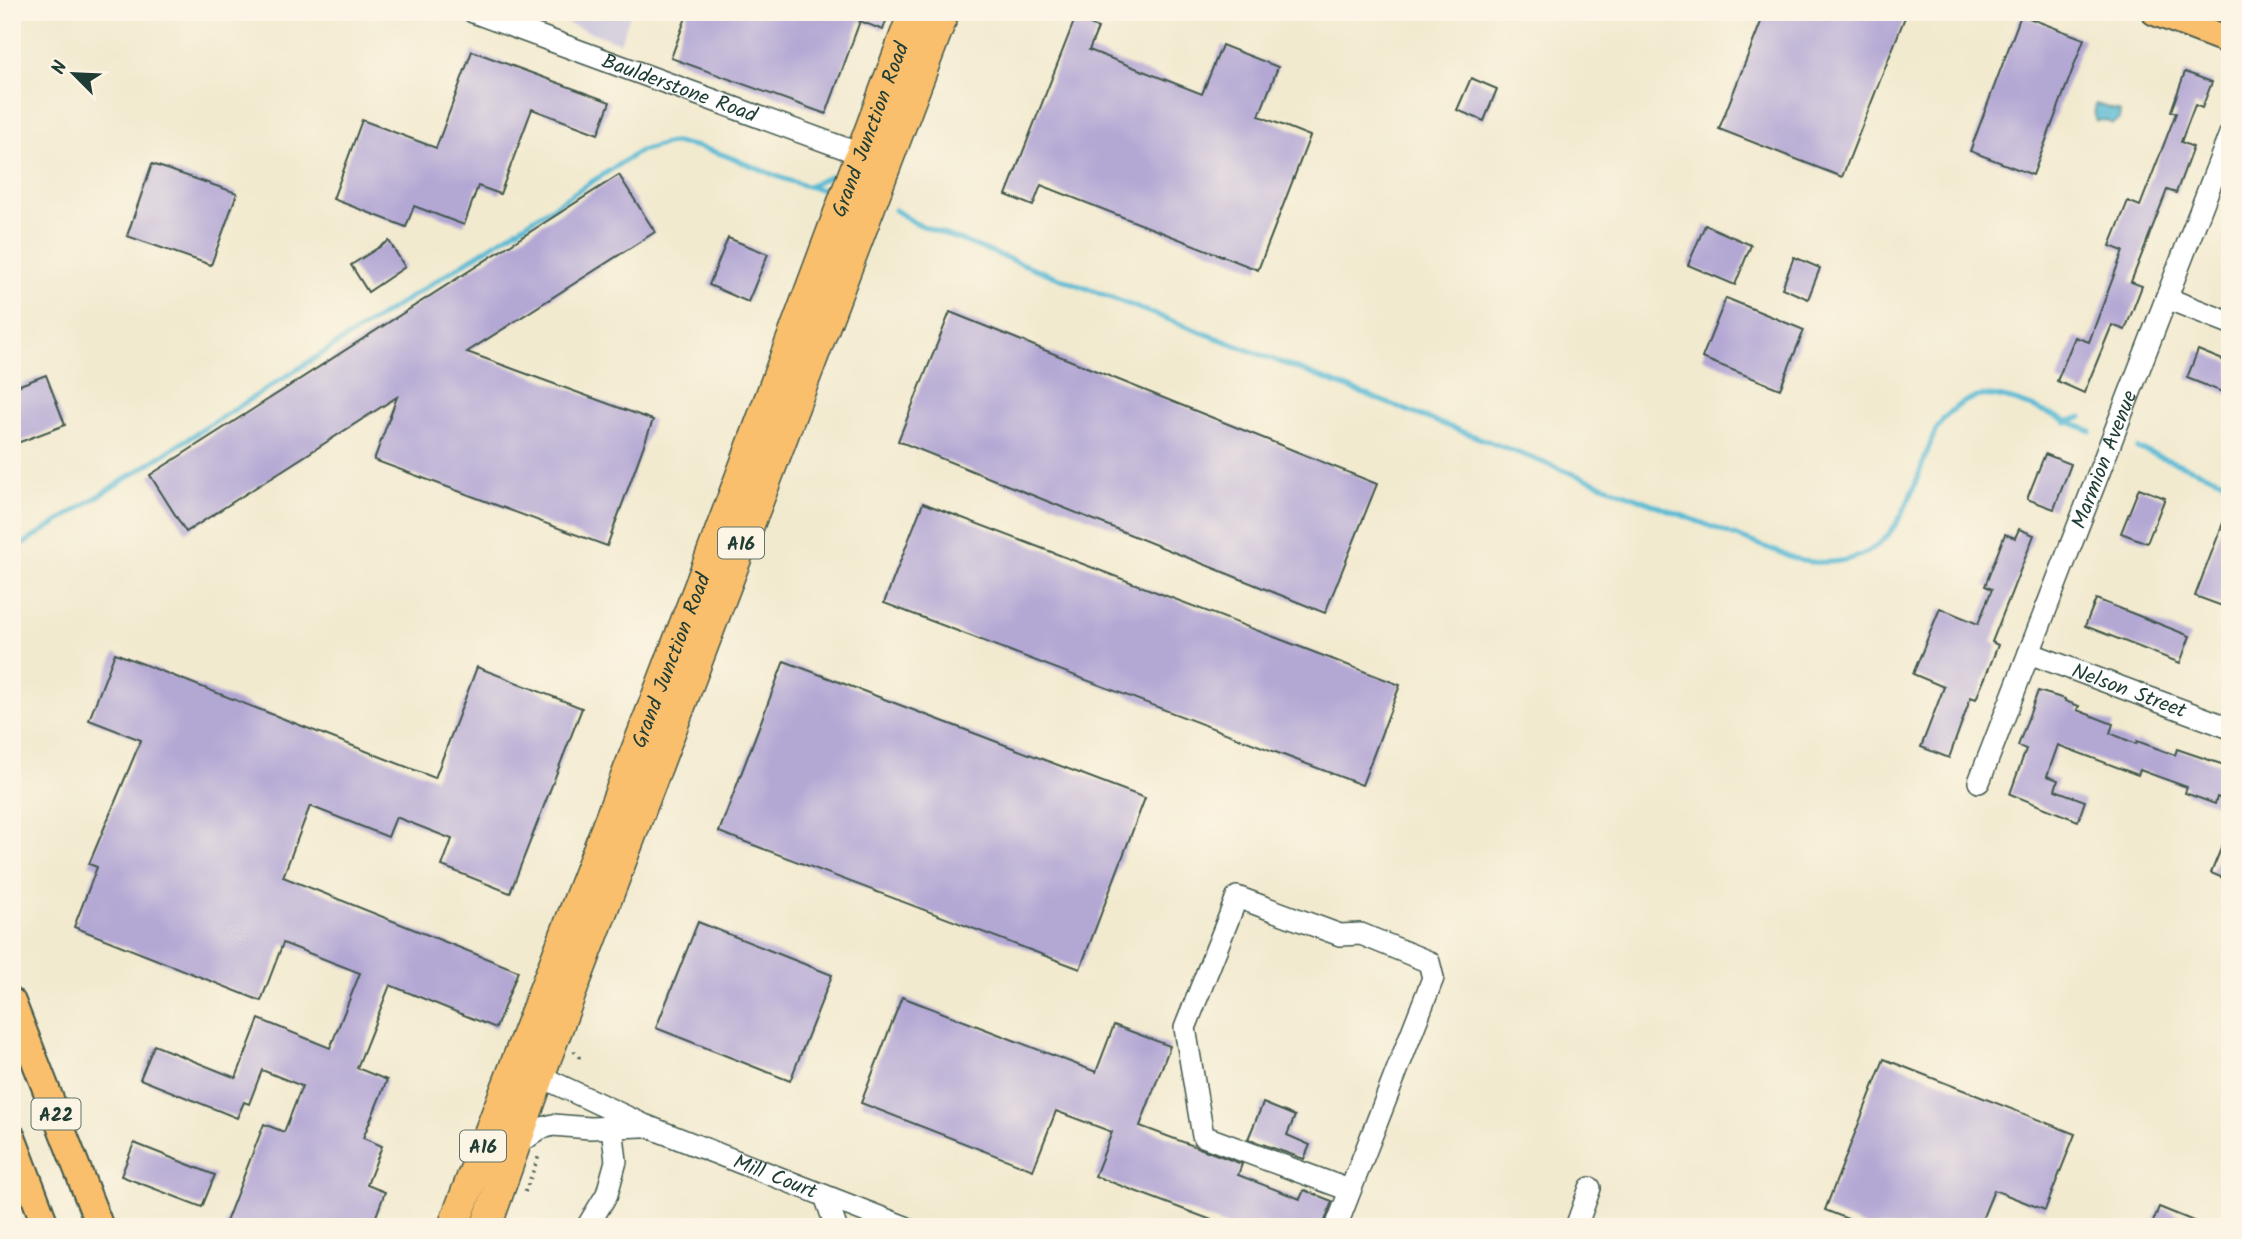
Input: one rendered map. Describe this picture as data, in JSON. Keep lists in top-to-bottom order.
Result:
{
  "streets": {
    "highway": ["Grand Junction Road", "A16"],
    "main road": ["A22"],
    "street": [
      "Baulderstone Road",
      "Marmion Avenue",
      "Nelson Street",
      "Mill Court"
    ]
  },
  "crossings": [
    ["Baulderstone Road", "Grand Junction Road"],
    ["Grand Junction Road", "Mill Court"],
    ["Marmion Avenue", "Nelson Street"]
  ],
  "north": "top left"
}
